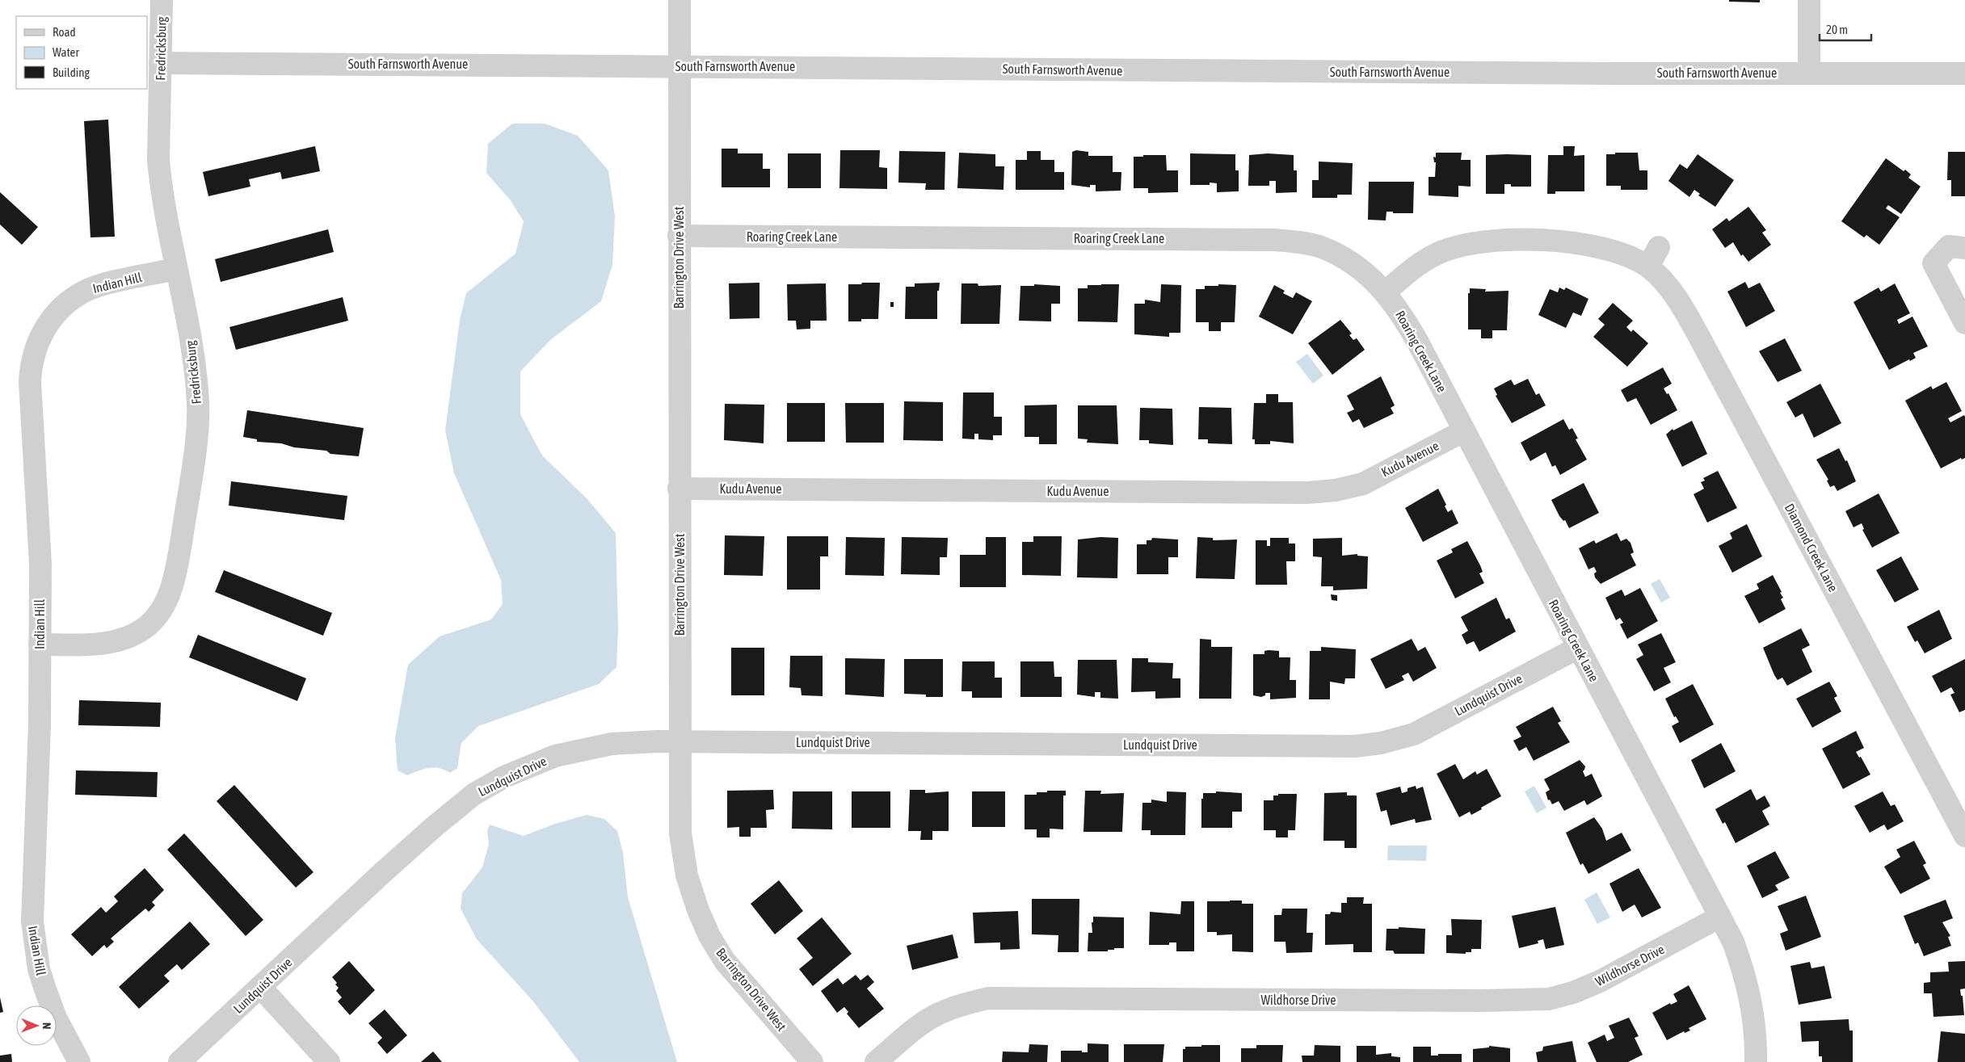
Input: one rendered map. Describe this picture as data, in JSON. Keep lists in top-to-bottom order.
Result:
{
  "streets": {
    "street": [
      "Fredricksburg",
      "South Farnsworth Avenue",
      "Roaring Creek Lane",
      "Barrington Drive West",
      "Indian Hill",
      "Kudu Avenue",
      "Diamond Creek Lane",
      "Lundquist Drive",
      "Wildhorse Drive"
    ]
  },
  "crossings": [
    ["Fredricksburg", "South Farnsworth Avenue"],
    ["Fredricksburg", "Indian Hill"],
    ["South Farnsworth Avenue", "Barrington Drive West"],
    ["Roaring Creek Lane", "Barrington Drive West"],
    ["Roaring Creek Lane", "Kudu Avenue"],
    ["Roaring Creek Lane", "Diamond Creek Lane"],
    ["Roaring Creek Lane", "Lundquist Drive"],
    ["Roaring Creek Lane", "Wildhorse Drive"],
    ["Barrington Drive West", "Kudu Avenue"],
    ["Barrington Drive West", "Lundquist Drive"]
  ],
  "legend": ["Road", "Water", "Building"],
  "scale_bar": "20 m",
  "north": "right"
}
